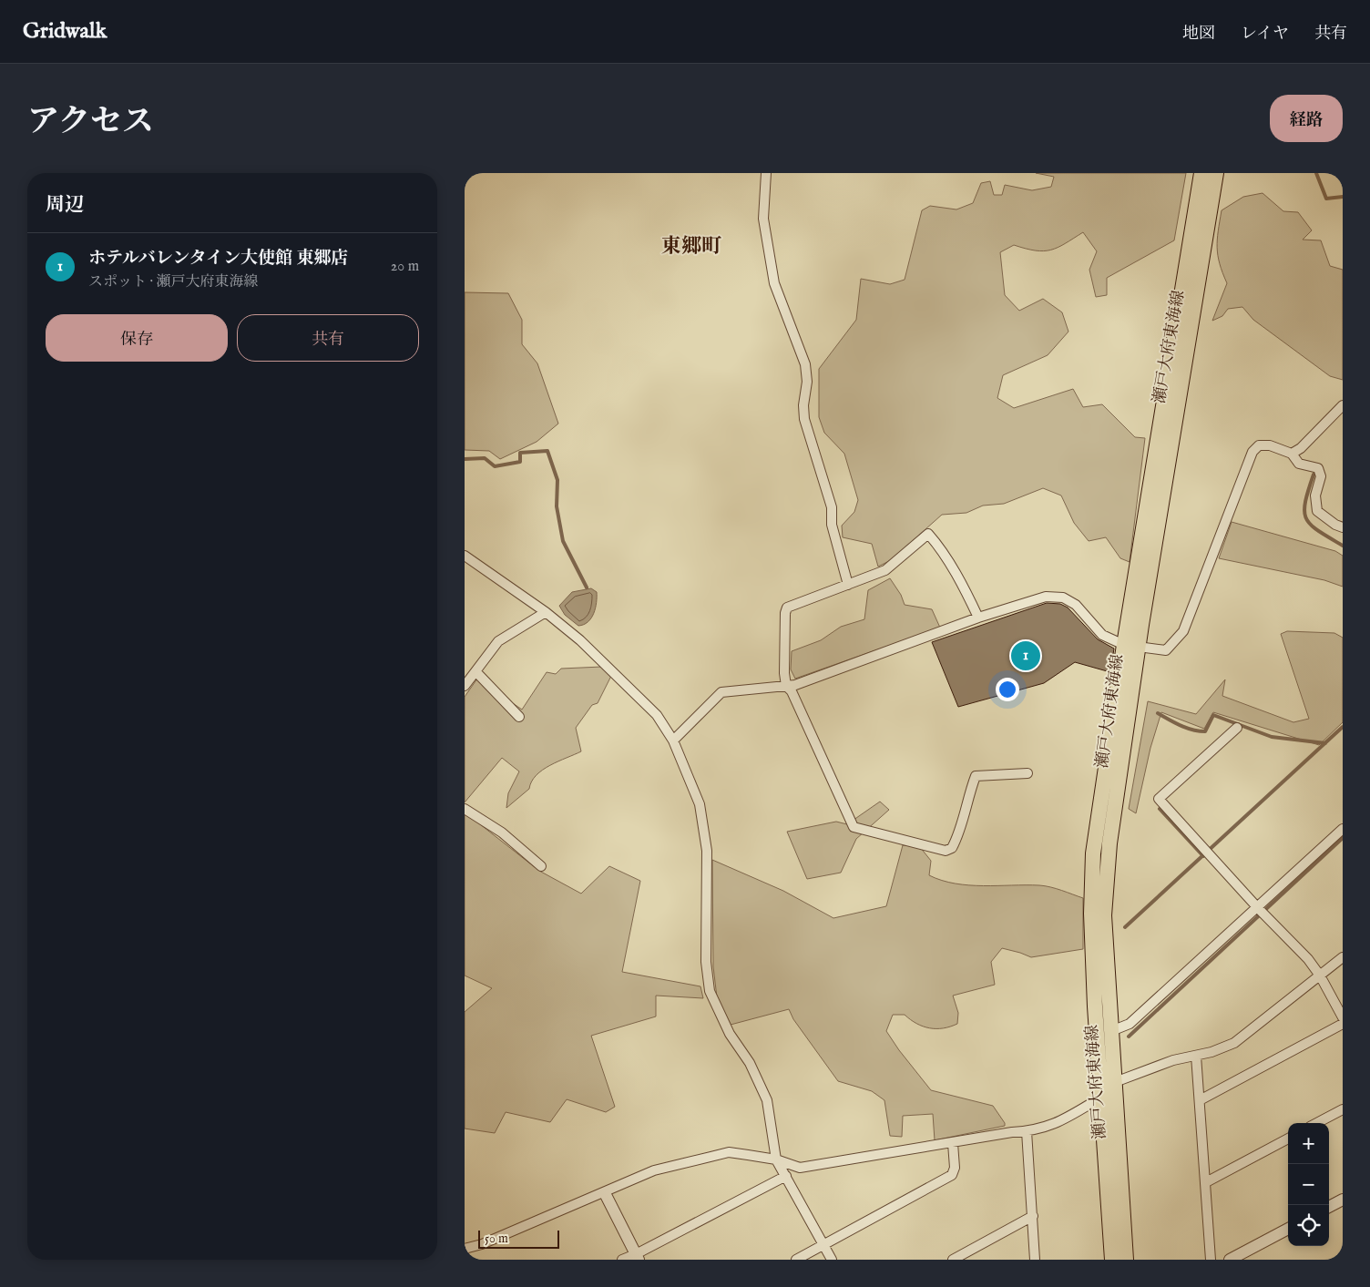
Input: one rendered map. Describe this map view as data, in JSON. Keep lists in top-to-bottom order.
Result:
{
  "streets": {
    "main road": ["瀬戸大府東海線"]
  },
  "districts": ["東郷町"],
  "scale_bar": "50 m",
  "page": {
    "header": "Gridwalk",
    "nav": ["地図", "レイヤ", "共有"],
    "title": "アクセス",
    "buttons": [
      "経路",
      ["保存", "共有"]
    ],
    "heading": "周辺",
    "list": [
      {
        "mark": "1",
        "name": "ホテルバレンタイン大使館 東郷店",
        "note": "スポット · 瀬戸大府東海線",
        "value": "20 m"
      }
    ],
    "pins": "1",
    "map_buttons": ["+", "−"],
    "scale": "50 m"
  }
}
